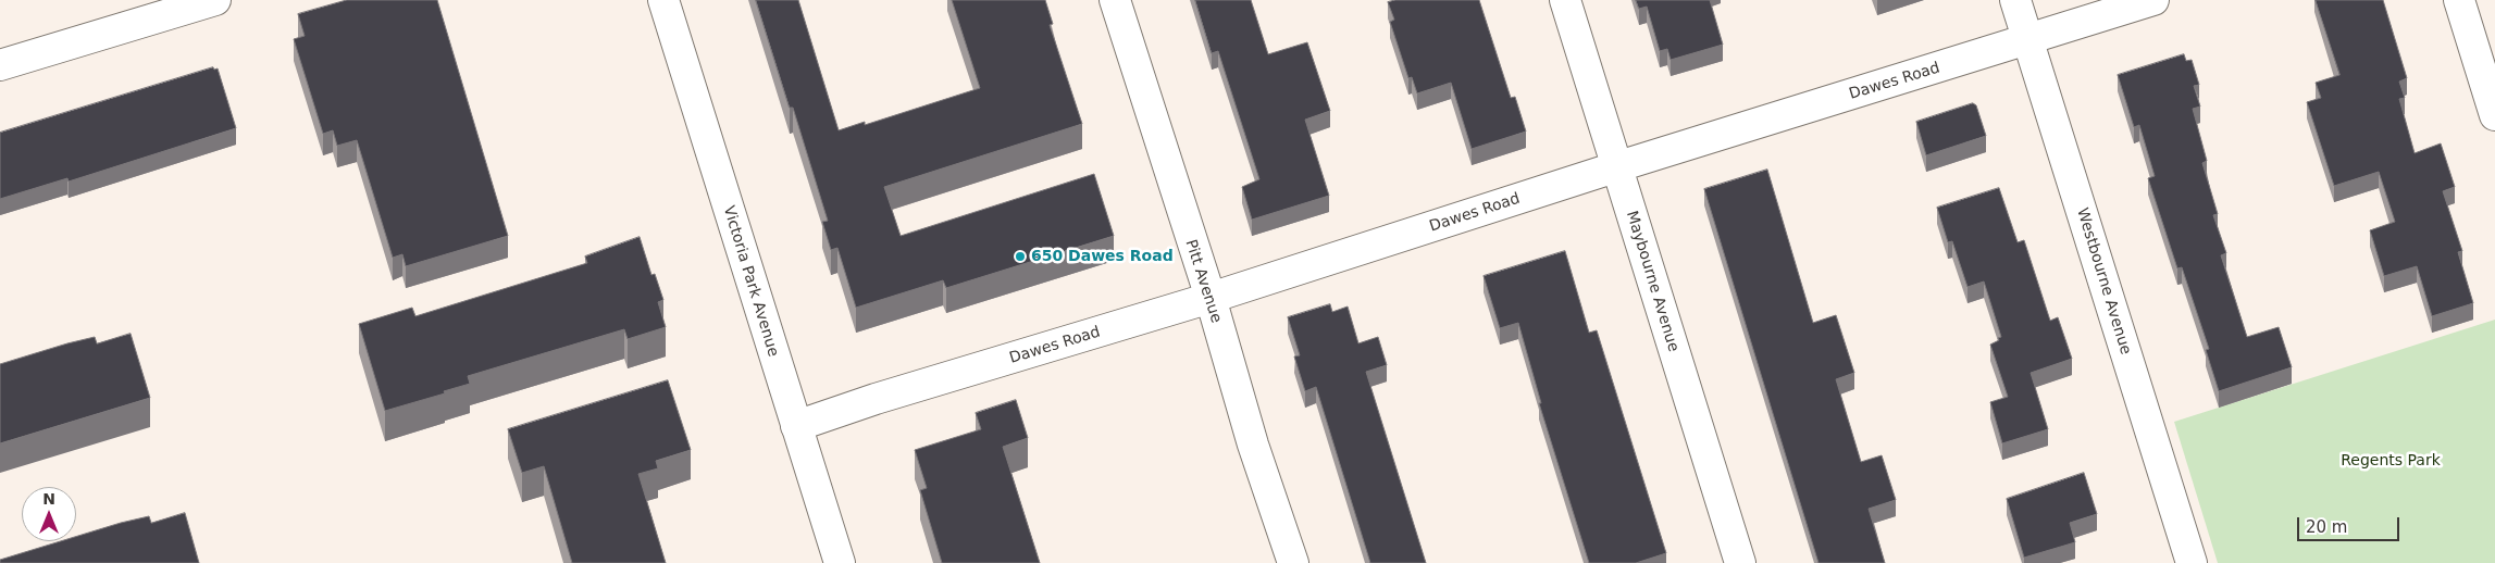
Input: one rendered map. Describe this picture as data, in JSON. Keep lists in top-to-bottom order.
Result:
{
  "streets": {
    "street": [
      "Dawes Road",
      "Victoria Park Avenue",
      "Pitt Avenue",
      "Maybourne Avenue",
      "Westbourne Avenue"
    ]
  },
  "crossings": [
    ["Dawes Road", "Victoria Park Avenue"],
    ["Dawes Road", "Pitt Avenue"],
    ["Dawes Road", "Maybourne Avenue"],
    ["Dawes Road", "Westbourne Avenue"]
  ],
  "parks": ["Regents Park"],
  "places": ["650 Dawes Road"],
  "scale_bar": "20 m",
  "north": "top"
}
